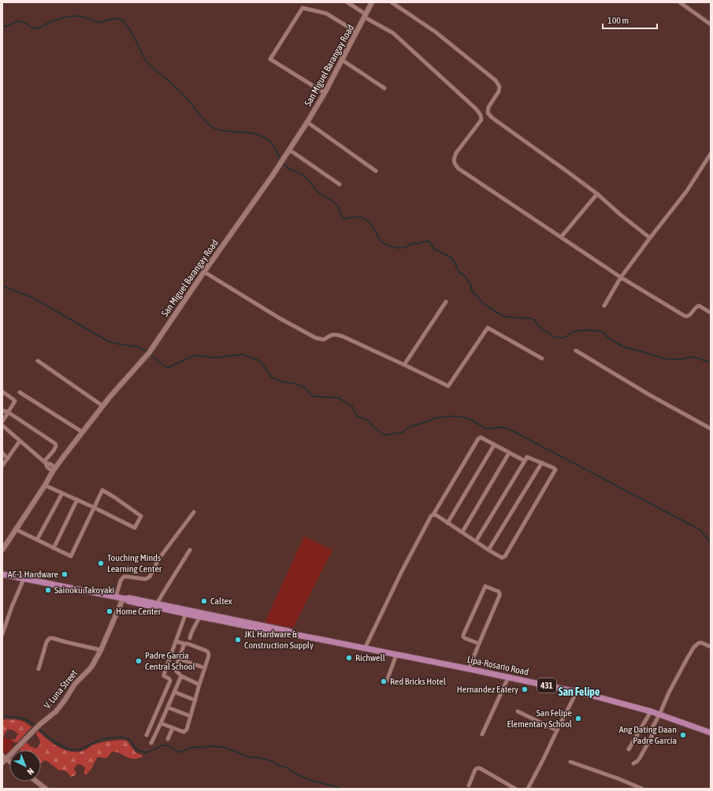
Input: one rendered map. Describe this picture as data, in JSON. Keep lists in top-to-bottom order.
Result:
{
  "streets": {
    "main road": ["Lipa-Rosario Road", "431"],
    "street": ["San Miguel Barangay Road", "V. Luna Street"]
  },
  "crossings": [
    ["Lipa-Rosario Road", "V. Luna Street"]
  ],
  "districts": ["San Felipe"],
  "places": [
    "Touching Minds Learning Center",
    "AC-1 Hardware",
    "Sainoku Takoyaki",
    "Caltex",
    "Home Center",
    "JKL Hardware & Construction Supply",
    "Richwell",
    "Padre Garcia Central School",
    "Red Bricks Hotel",
    "Hernandez Eatery",
    "San Felipe Elementary School",
    "Ang Dating Daan Padre Garcia"
  ],
  "scale_bar": "100 m",
  "north": "bottom right"
}
